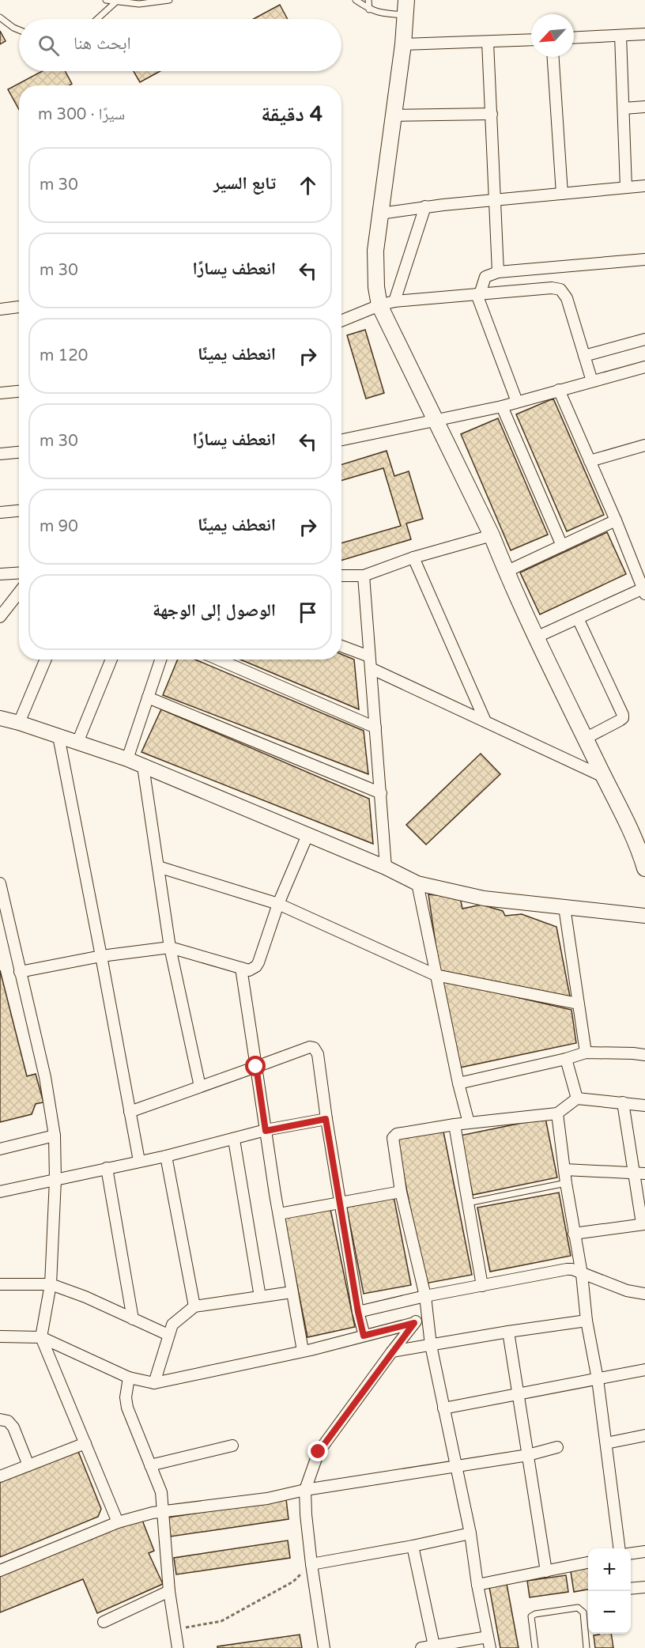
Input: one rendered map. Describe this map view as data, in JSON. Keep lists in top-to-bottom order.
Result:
{
  "north": "bottom left",
  "page": {
    "search": "ابحث هنا",
    "heading": ["4 دقيقة", "سيرًا · 300 m"],
    "list": [
      ["تابع السير", "30 m"],
      ["انعطف يسارًا", "30 m"],
      ["انعطف يمينًا", "120 m"],
      ["انعطف يسارًا", "30 m"],
      ["انعطف يمينًا", "90 m"],
      "الوصول إلى الوجهة"
    ],
    "map_buttons": ["+", "−"]
  }
}
